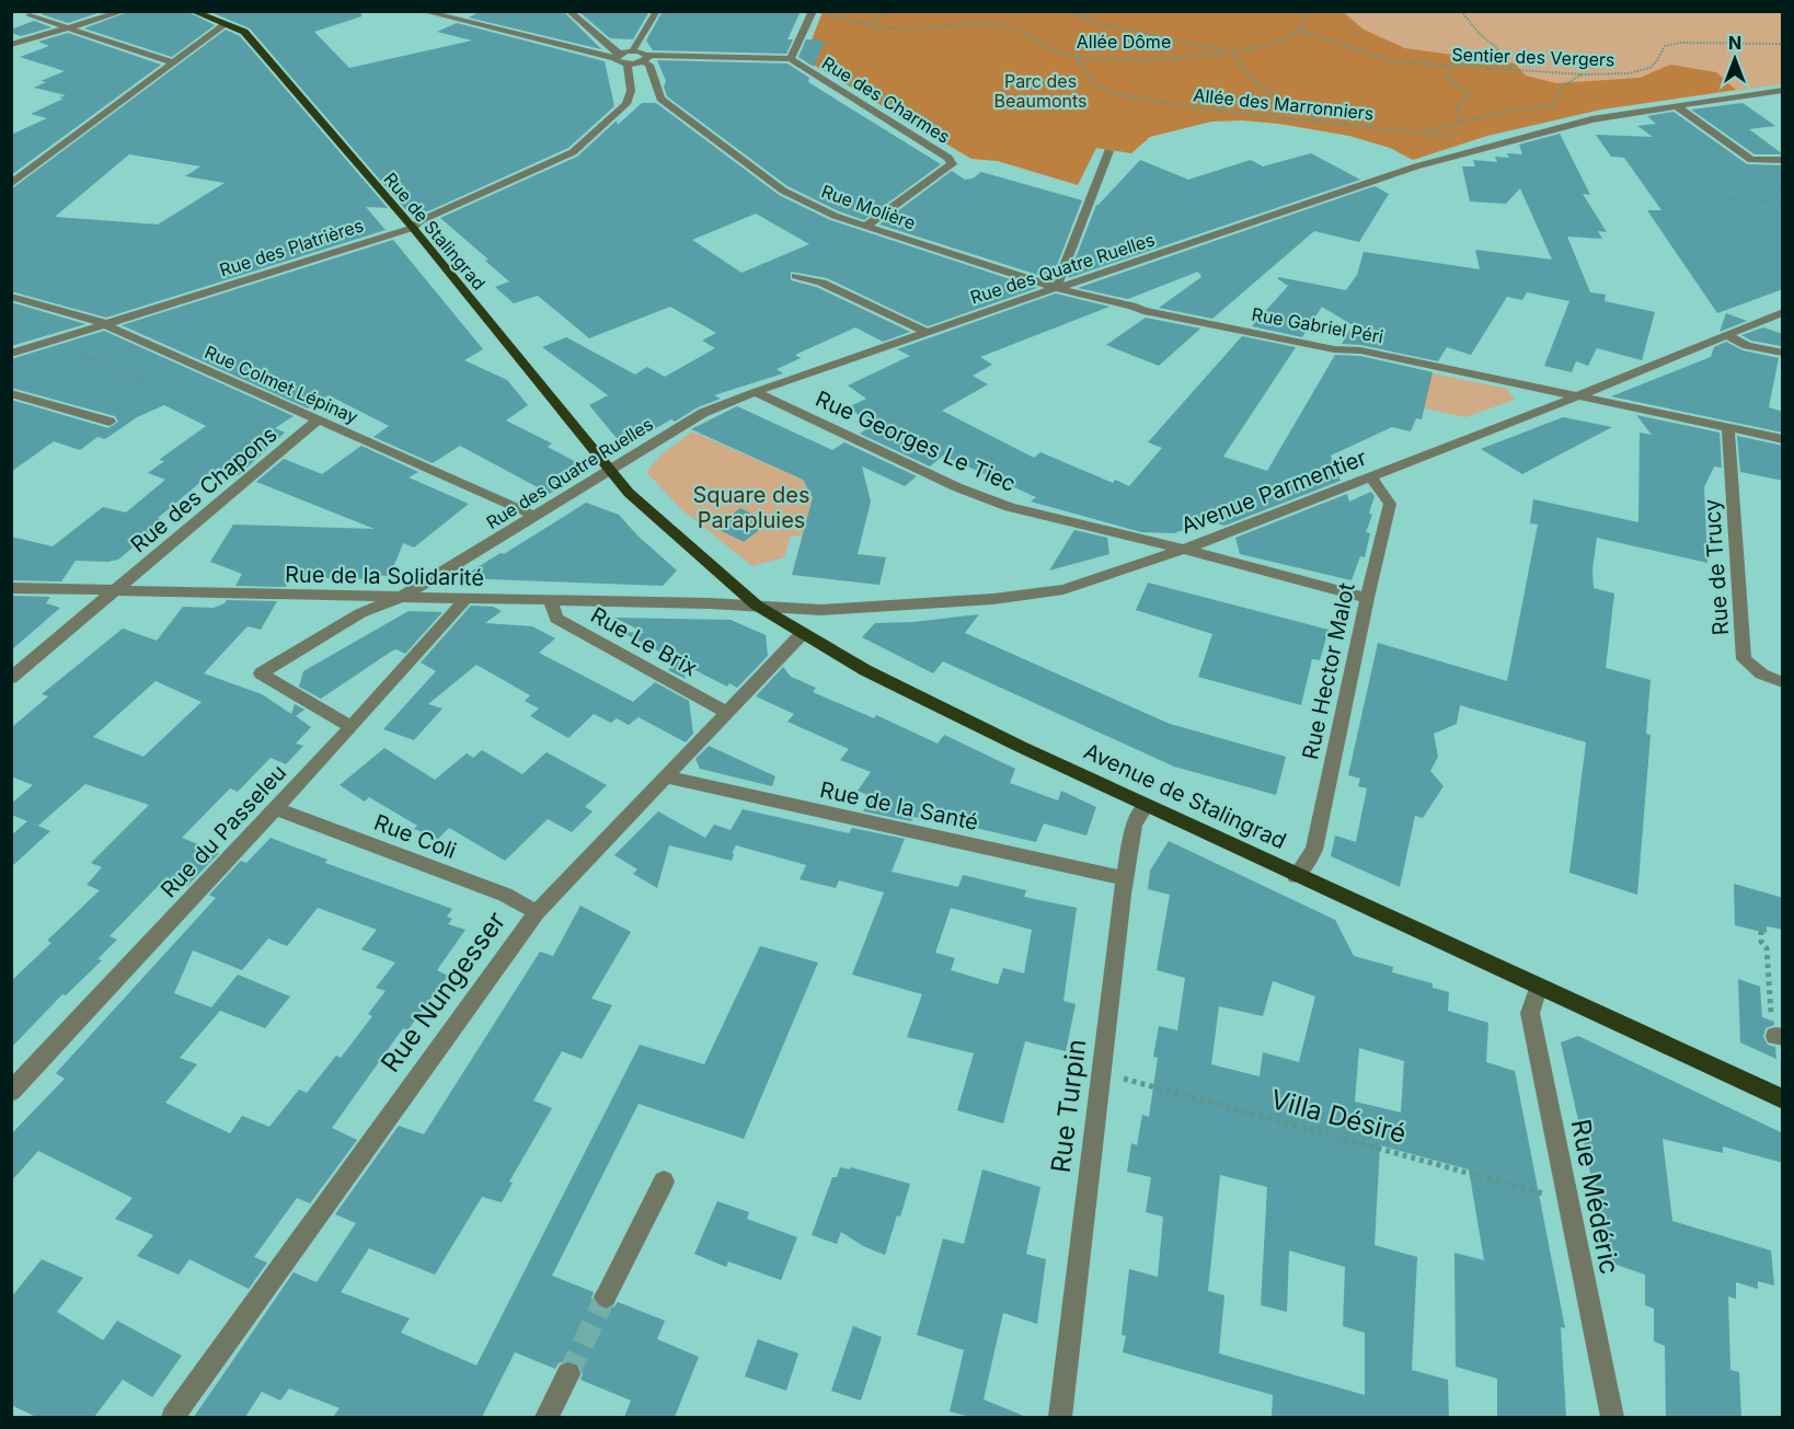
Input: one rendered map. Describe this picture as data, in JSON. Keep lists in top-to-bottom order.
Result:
{
  "streets": {
    "main road": ["Rue de Stalingrad", "Avenue de Stalingrad"],
    "street": [
      "Rue des Charmes",
      "Rue Molière",
      "Rue des Platrières",
      "Rue des Quatre Ruelles",
      "Rue Gabriel Péri",
      "Rue Colmet Lépinay",
      "Rue Georges Le Tiec",
      "Rue des Chapons",
      "Avenue Parmentier",
      "Rue de Trucy",
      "Rue de la Solidarité",
      "Rue Le Brix",
      "Rue Hector Malot",
      "Rue de la Santé",
      "Rue du Passeleu",
      "Rue Coli",
      "Rue Nungesser",
      "Rue Turpin",
      "Rue Médéric"
    ],
    "path": [
      "Allée Dôme",
      "Sentier des Vergers",
      "Allée des Marronniers",
      "Villa Désiré"
    ]
  },
  "crossings": [
    ["Allée Dôme", "Sentier des Vergers"],
    ["Allée Dôme", "Rue des Charmes"],
    ["Allée Dôme", "Allée des Marronniers"],
    ["Rue des Charmes", "Rue Molière"],
    ["Allée des Marronniers", "Rue des Quatre Ruelles"],
    ["Rue Molière", "Rue des Quatre Ruelles"],
    ["Rue Molière", "Rue Gabriel Péri"],
    ["Rue de Stalingrad", "Rue des Platrières"],
    ["Rue de Stalingrad", "Rue des Quatre Ruelles"],
    ["Rue de Stalingrad", "Avenue de Stalingrad"],
    ["Rue des Platrières", "Rue Colmet Lépinay"],
    ["Rue des Quatre Ruelles", "Rue Gabriel Péri"],
    ["Rue des Quatre Ruelles", "Rue Colmet Lépinay"],
    ["Rue des Quatre Ruelles", "Rue Georges Le Tiec"],
    ["Rue des Quatre Ruelles", "Rue de la Solidarité"],
    ["Rue des Quatre Ruelles", "Avenue de Stalingrad"],
    ["Rue Gabriel Péri", "Avenue Parmentier"],
    ["Rue Gabriel Péri", "Rue de Trucy"],
    ["Rue Colmet Lépinay", "Rue des Chapons"],
    ["Rue Georges Le Tiec", "Avenue Parmentier"],
    ["Rue Georges Le Tiec", "Rue Hector Malot"],
    ["Rue des Chapons", "Rue de la Solidarité"],
    ["Avenue Parmentier", "Rue de la Solidarité"],
    ["Avenue Parmentier", "Rue Hector Malot"],
    ["Avenue Parmentier", "Avenue de Stalingrad"],
    ["Rue de la Solidarité", "Rue Le Brix"],
    ["Rue de la Solidarité", "Avenue de Stalingrad"],
    ["Rue de la Solidarité", "Rue du Passeleu"],
    ["Rue Le Brix", "Rue Nungesser"],
    ["Rue Hector Malot", "Avenue de Stalingrad"],
    ["Avenue de Stalingrad", "Rue Nungesser"],
    ["Avenue de Stalingrad", "Rue Turpin"],
    ["Avenue de Stalingrad", "Rue Médéric"],
    ["Rue de la Santé", "Rue Nungesser"],
    ["Rue de la Santé", "Rue Turpin"],
    ["Rue du Passeleu", "Rue Coli"],
    ["Rue Coli", "Rue Nungesser"],
    ["Rue Turpin", "Villa Désiré"],
    ["Villa Désiré", "Rue Médéric"]
  ],
  "parks": ["Parc des Beaumonts", "Square des Parapluies"],
  "north": "top"
}
